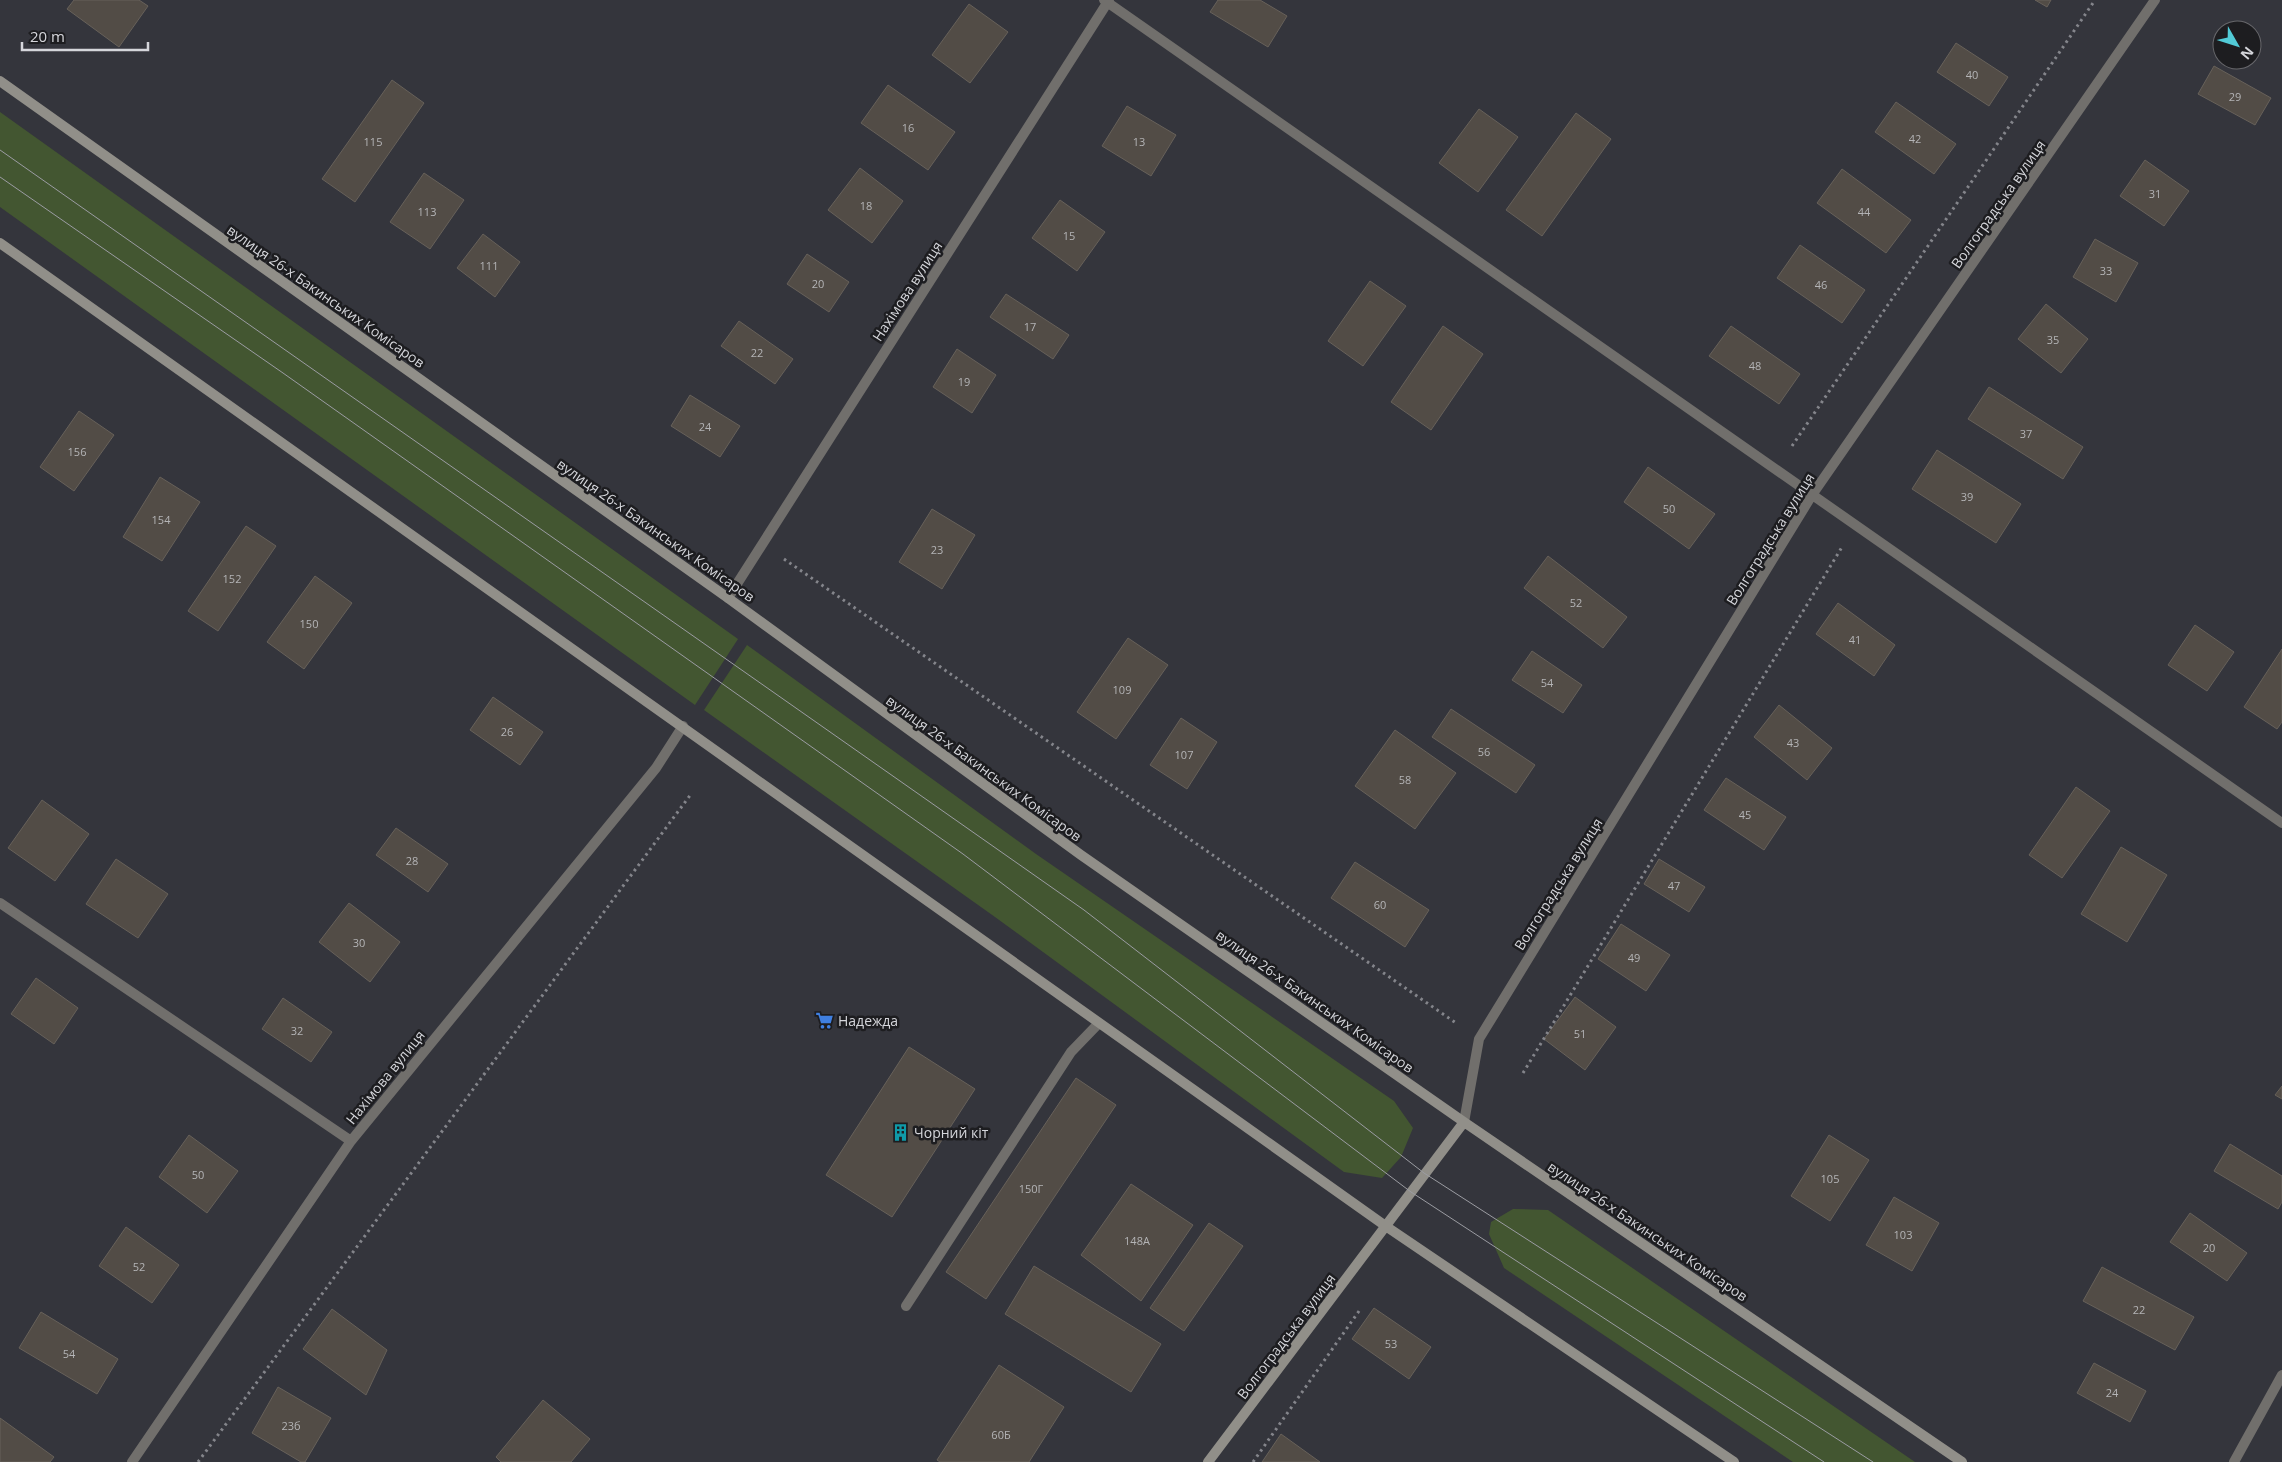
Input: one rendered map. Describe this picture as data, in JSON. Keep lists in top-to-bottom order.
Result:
{
  "streets": {
    "street": ["Волгоградська вулиця", "Нахімова вулиця", "вулиця 26-х Бакинських Комісаров"]
  },
  "crossings": [
    ["Волгоградська вулиця", "вулиця 26-х Бакинських Комісаров"],
    ["Нахімова вулиця", "вулиця 26-х Бакинських Комісаров"]
  ],
  "places": {
    "supermarket": ["Надежда"],
    "building": ["Чорний кіт"]
  },
  "house_numbers": [
    "40",
    "29",
    "16",
    "42",
    "115",
    "13",
    "31",
    "18",
    "113",
    "44",
    "15",
    "111",
    "33",
    "20",
    "46",
    "17",
    "35",
    "22",
    "48",
    "19",
    "24",
    "37",
    "156",
    "39",
    "50",
    "154",
    "23",
    "152",
    "52",
    "150",
    "41",
    "54",
    "109",
    "26",
    "43",
    "56",
    "107",
    "58",
    "45",
    "28",
    "47",
    "60",
    "30",
    "49",
    "32",
    "51",
    "50",
    "105",
    "150Г",
    "103",
    "148А",
    "20",
    "52",
    "22",
    "53",
    "54",
    "24",
    "23б",
    "60Б"
  ],
  "scale_bar": "20 m",
  "north": "bottom right"
}
